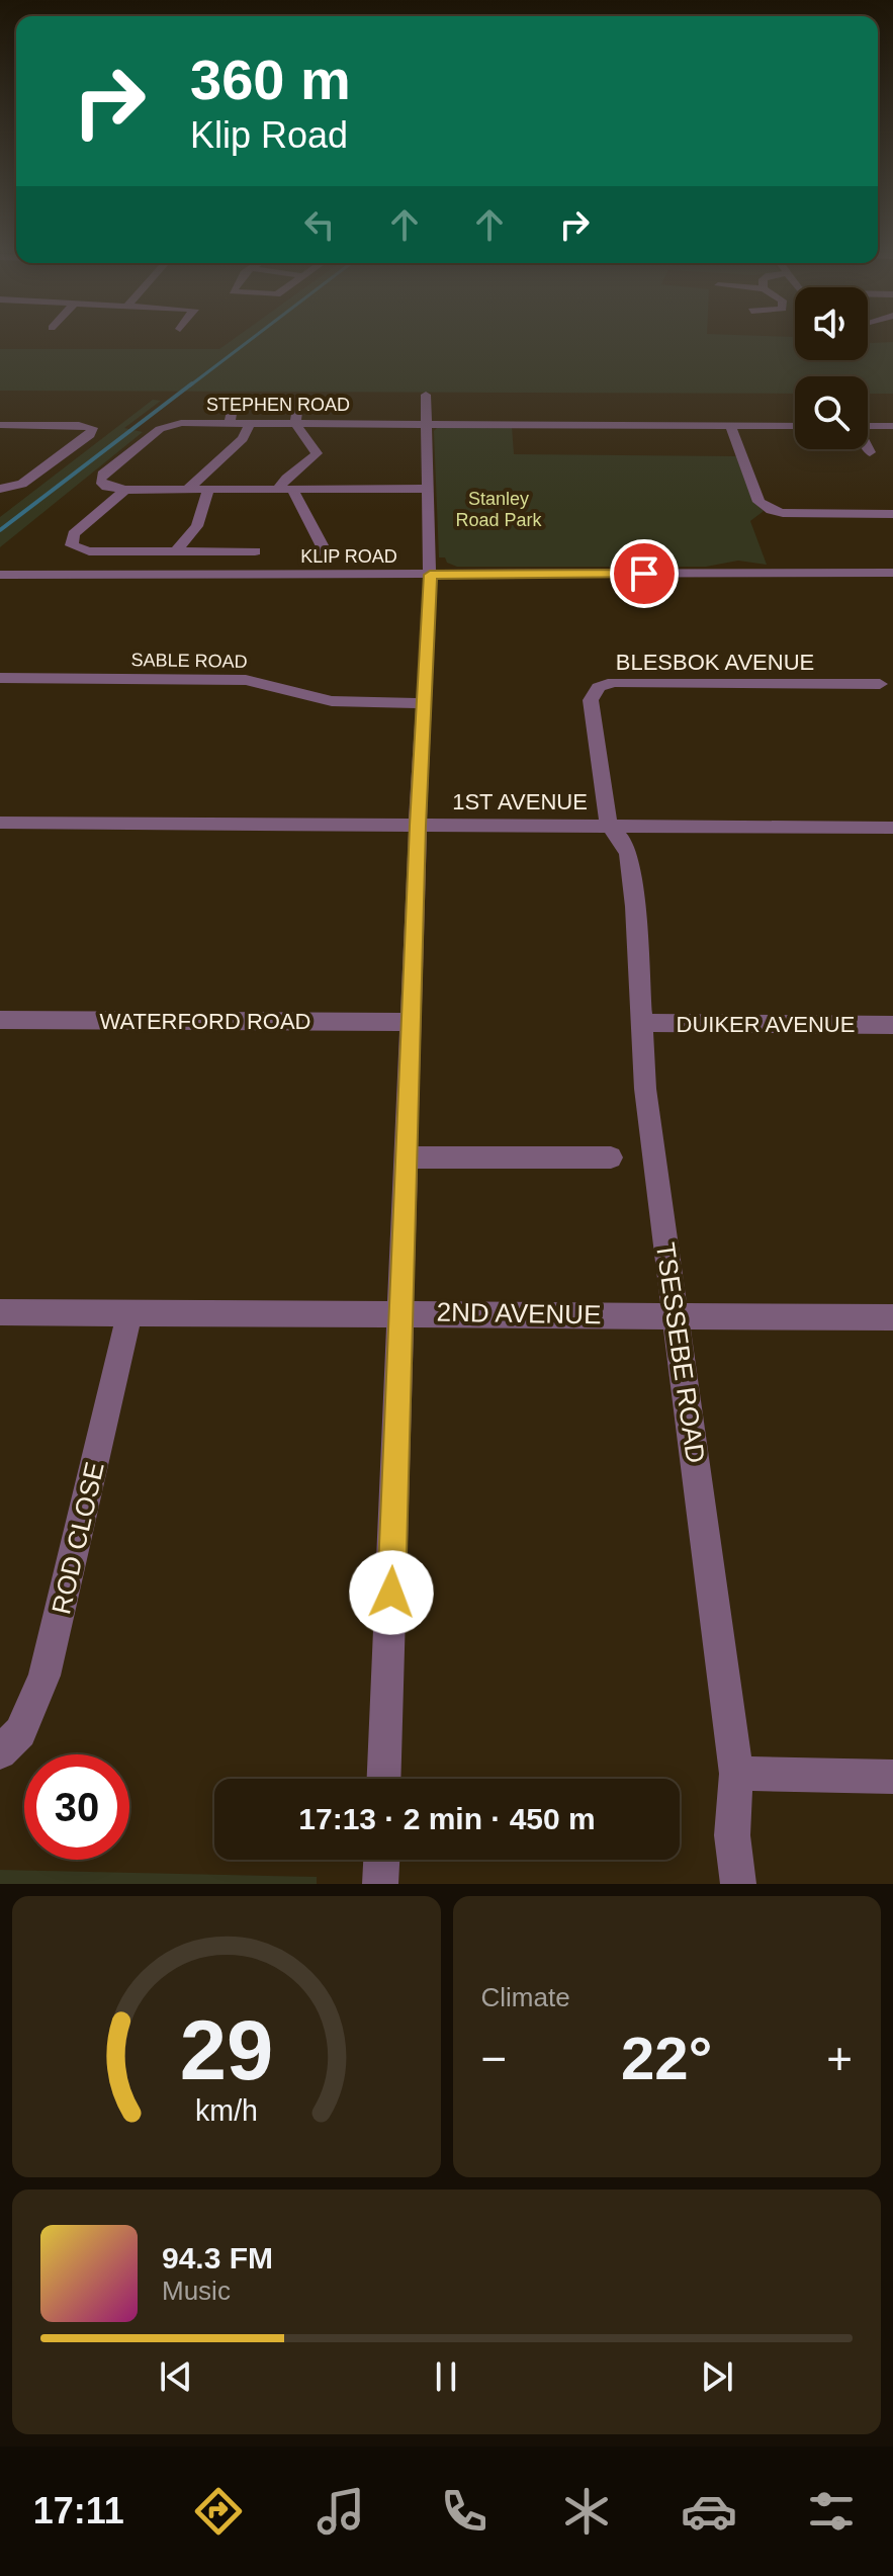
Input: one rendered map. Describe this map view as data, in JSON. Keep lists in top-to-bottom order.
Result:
{
  "streets": {
    "street": [
      "STEPHEN ROAD",
      "KLIP ROAD",
      "SABLE ROAD",
      "BLESBOK AVENUE",
      "1ST AVENUE",
      "WATERFORD ROAD",
      "DUIKER AVENUE",
      "2ND AVENUE",
      "TSESSEBE ROAD",
      "ROD CLOSE"
    ]
  },
  "crossings": [
    ["BLESBOK AVENUE", "1ST AVENUE"],
    ["BLESBOK AVENUE", "TSESSEBE ROAD"],
    ["1ST AVENUE", "TSESSEBE ROAD"],
    ["DUIKER AVENUE", "TSESSEBE ROAD"],
    ["2ND AVENUE", "TSESSEBE ROAD"],
    ["2ND AVENUE", "ROD CLOSE"]
  ],
  "parks": ["Stanley Road Park"],
  "page": {
    "turn": ["360 m", "Klip Road"],
    "limit": "30",
    "trip": "17:13 · 2 min · 450 m",
    "tile": "Climate",
    "heat": ["−", "22°", "+"],
    "song": ["94.3 FM", "Music"],
    "tabs": "17:11",
    "gauge": ["29", "km/h"]
  }
}
